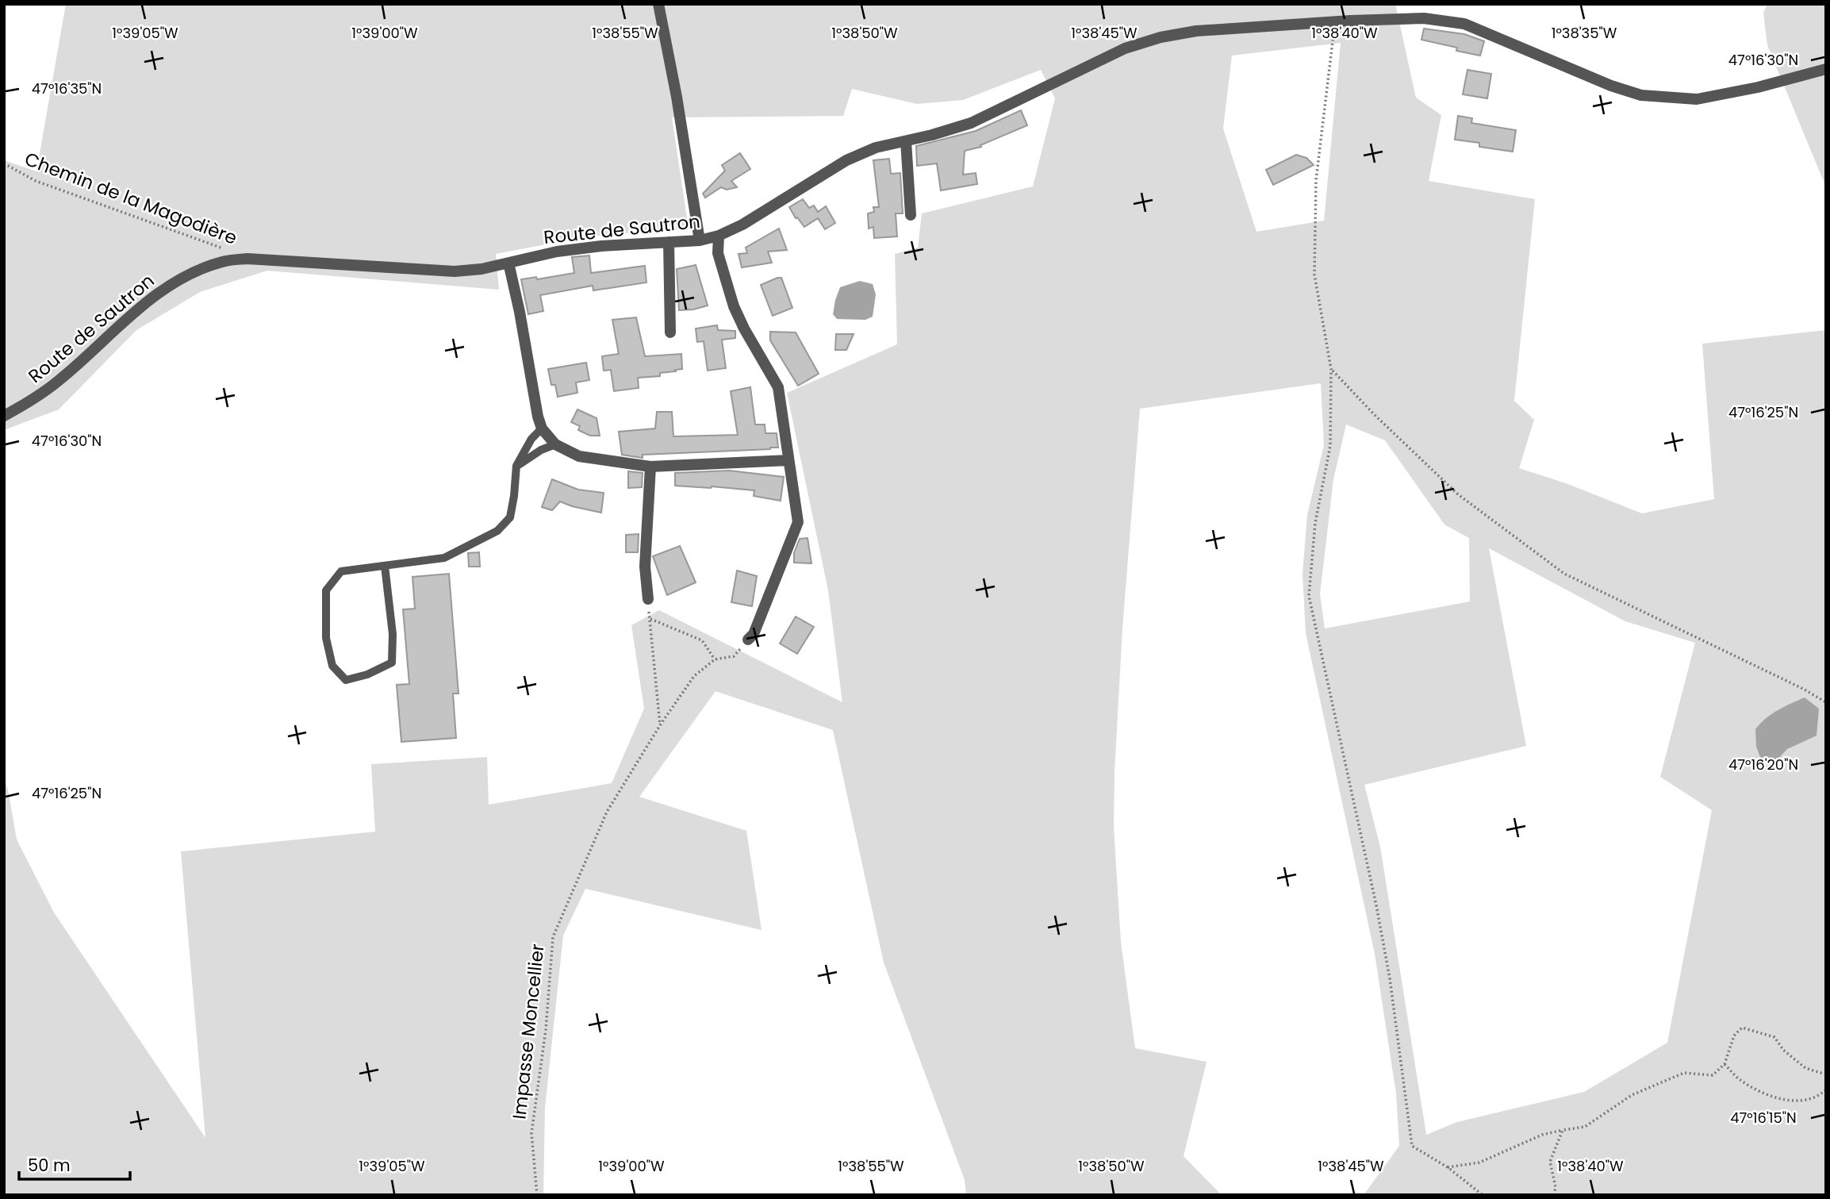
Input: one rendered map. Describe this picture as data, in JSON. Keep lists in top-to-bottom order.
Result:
{
  "streets": {
    "street": ["Route de Sautron"],
    "path": ["Chemin de la Magodière", "Impasse Moncellier"]
  },
  "crossings": [
    ["Chemin de la Magodière", "Route de Sautron"]
  ],
  "scale_bar": "50 m",
  "coordinates": [
    "1°38'35\"W",
    "1°39'05\"W",
    "1°39'00\"W",
    "1°38'55\"W",
    "1°38'50\"W",
    "1°38'45\"W",
    "1°38'40\"W",
    "47°16'30\"N",
    "47°16'35\"N",
    "47°16'25\"N",
    "47°16'20\"N",
    "47°16'15\"N"
  ]
}
